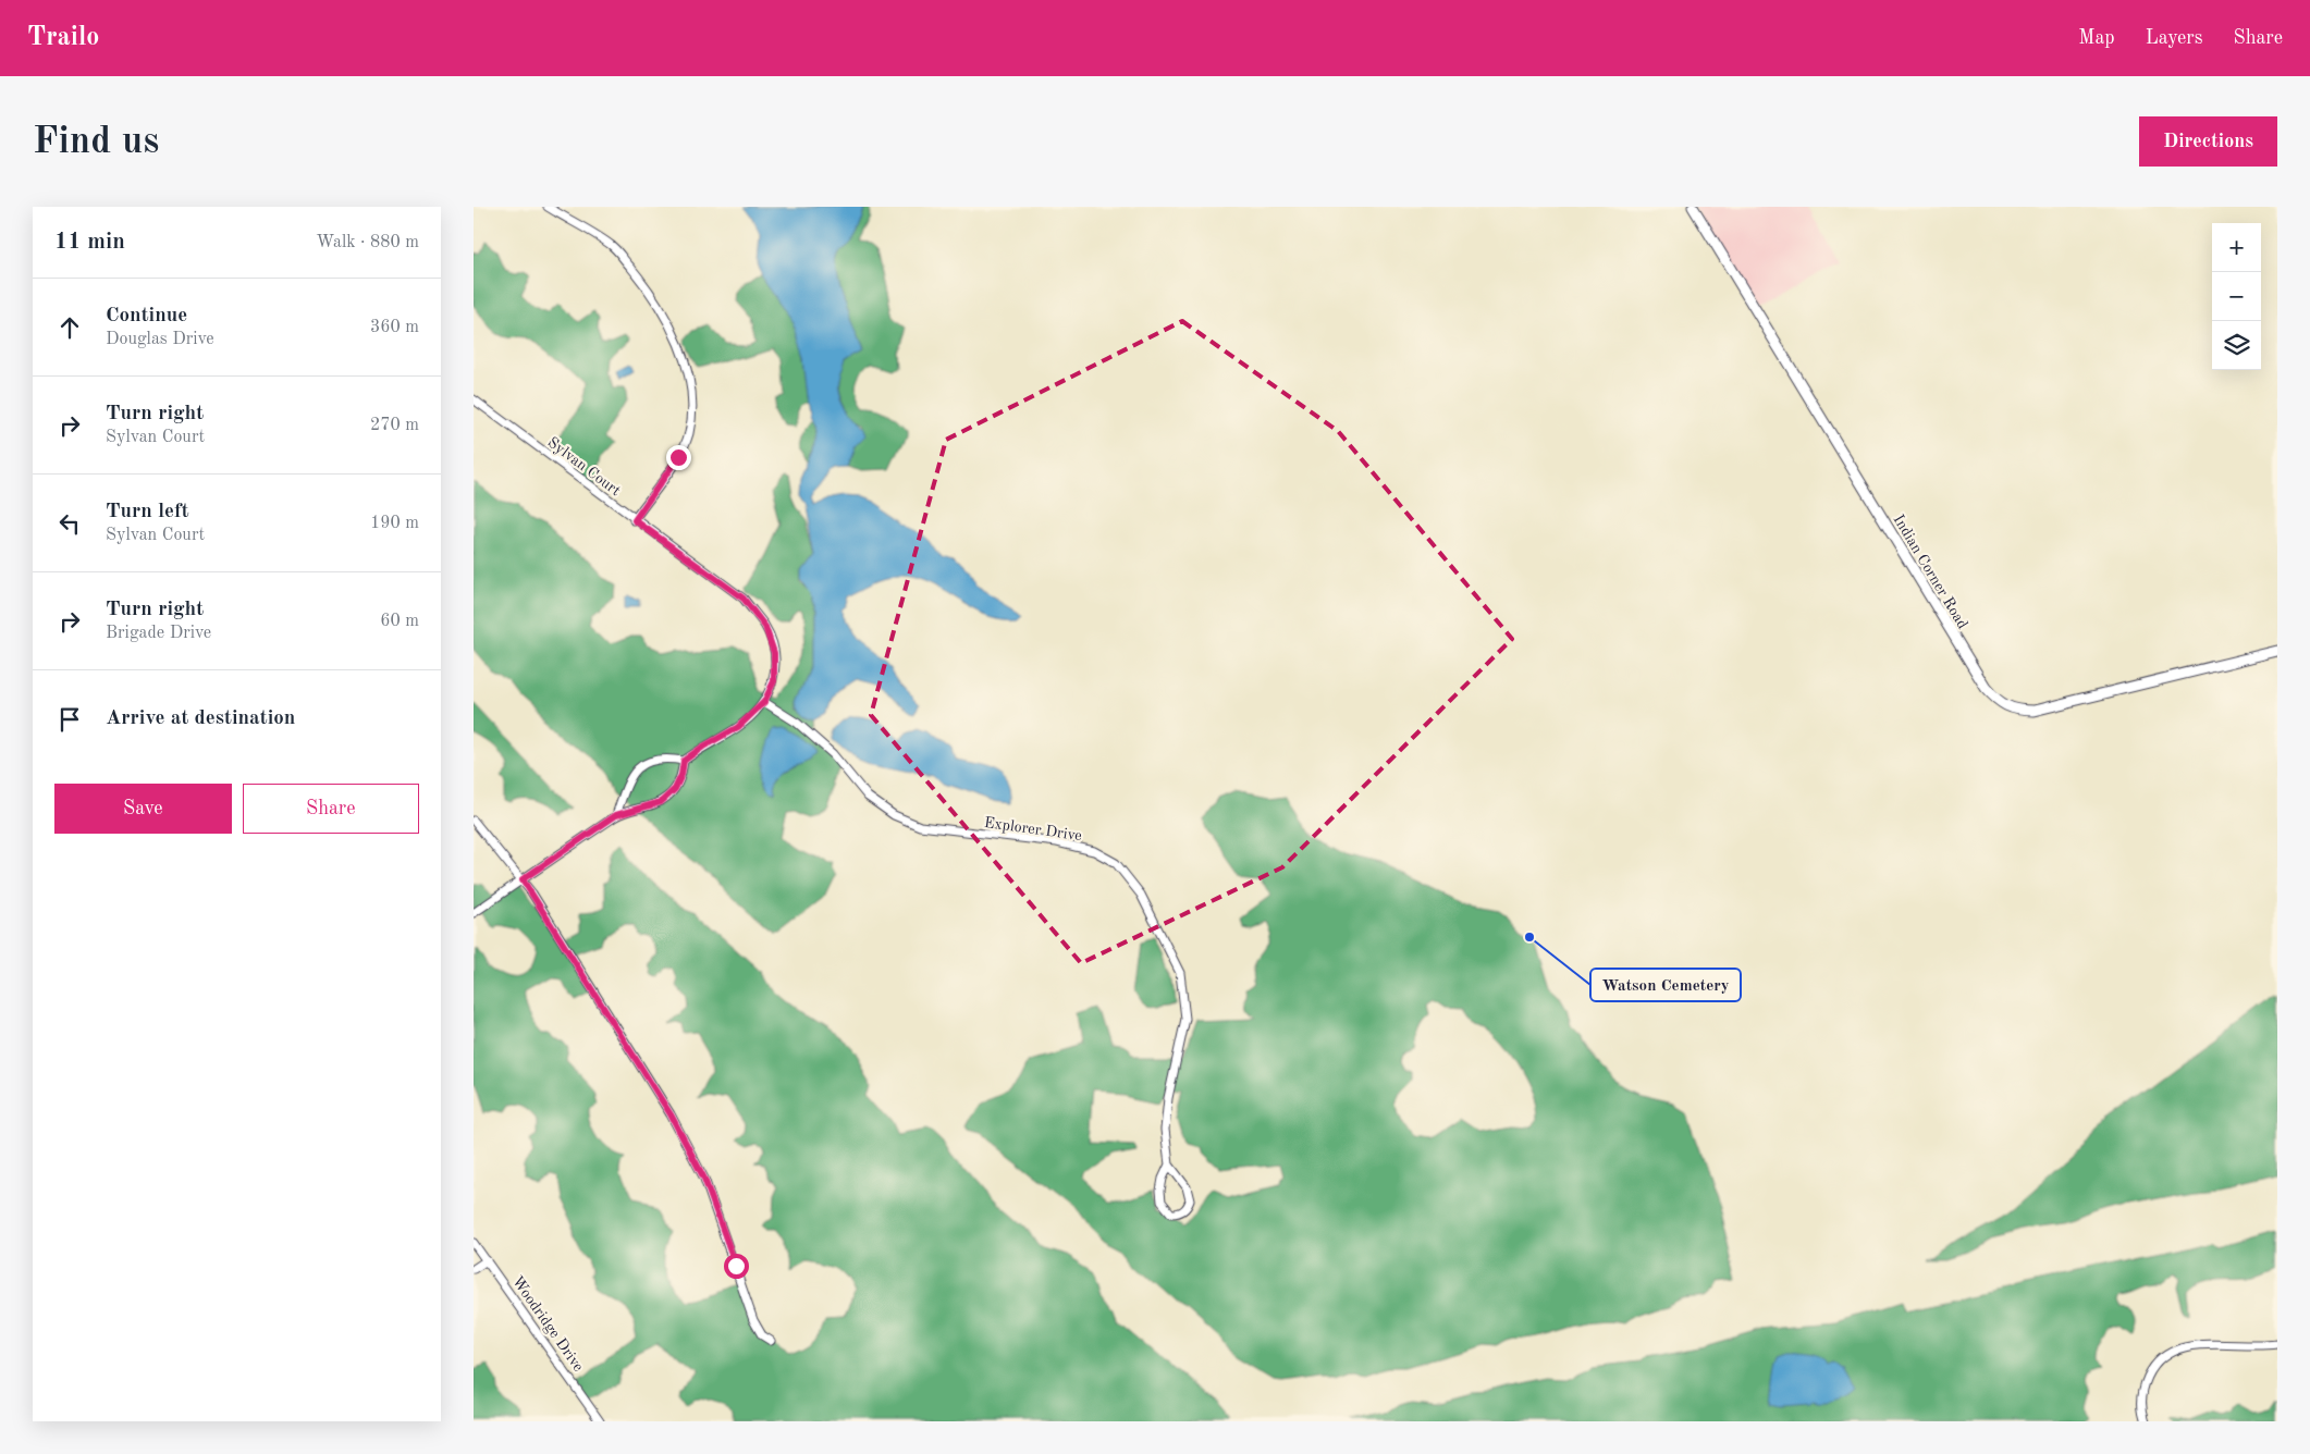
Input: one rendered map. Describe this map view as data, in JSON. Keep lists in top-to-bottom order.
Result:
{
  "streets": {
    "street": [
      "Sylvan Court",
      "Indian Corner Road",
      "Explorer Drive",
      "Woodridge Drive"
    ]
  },
  "crossings": [
    ["Sylvan Court", "Explorer Drive"]
  ],
  "places": ["Watson Cemetery"],
  "page": {
    "header": "Trailo",
    "nav": ["Map", "Layers", "Share"],
    "buttons": [
      "Directions",
      ["Save", "Share"]
    ],
    "title": "Find us",
    "heading": ["11 min", "Walk · 880 m"],
    "map_buttons": ["+", "−"],
    "list": [
      ["Continue", "Douglas Drive", "360 m"],
      ["Turn right", "Sylvan Court", "270 m"],
      ["Turn left", "Sylvan Court", "190 m"],
      ["Turn right", "Brigade Drive", "60 m"],
      "Arrive at destination"
    ]
  }
}
